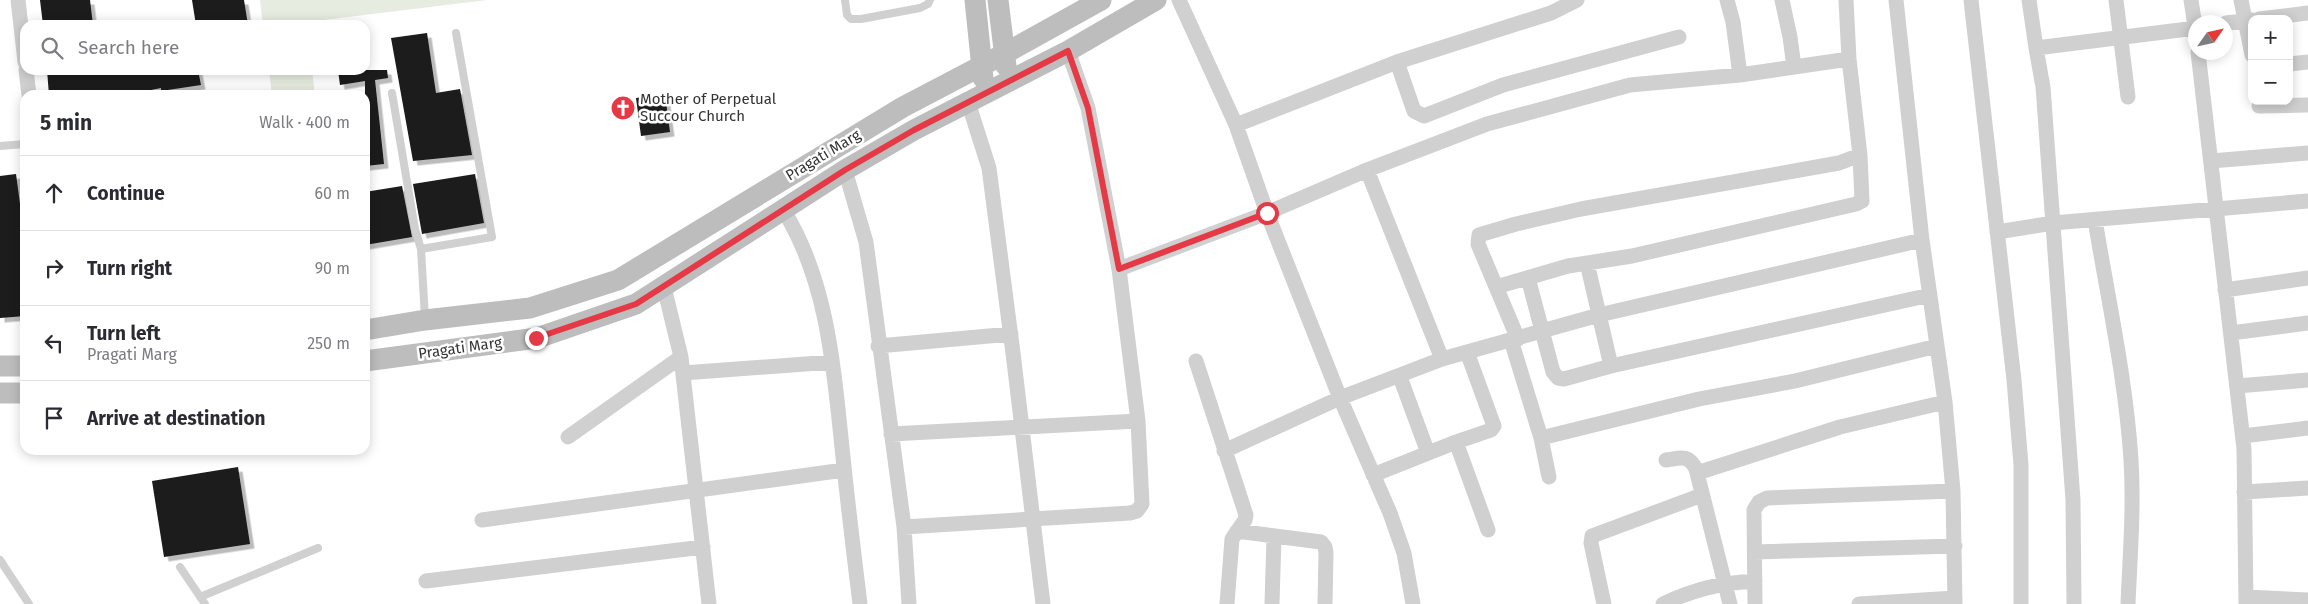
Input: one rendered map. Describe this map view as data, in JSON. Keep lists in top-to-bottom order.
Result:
{
  "streets": {
    "main road": ["Pragati Marg"]
  },
  "places": {
    "church": ["Mother of Perpetual Succour Church"]
  },
  "north": "top right",
  "page": {
    "map_buttons": ["+", "−"],
    "search": "Search here",
    "heading": ["5 min", "Walk · 400 m"],
    "list": [
      ["Continue", "60 m"],
      ["Turn right", "90 m"],
      ["Turn left", "Pragati Marg", "250 m"],
      "Arrive at destination"
    ]
  }
}
